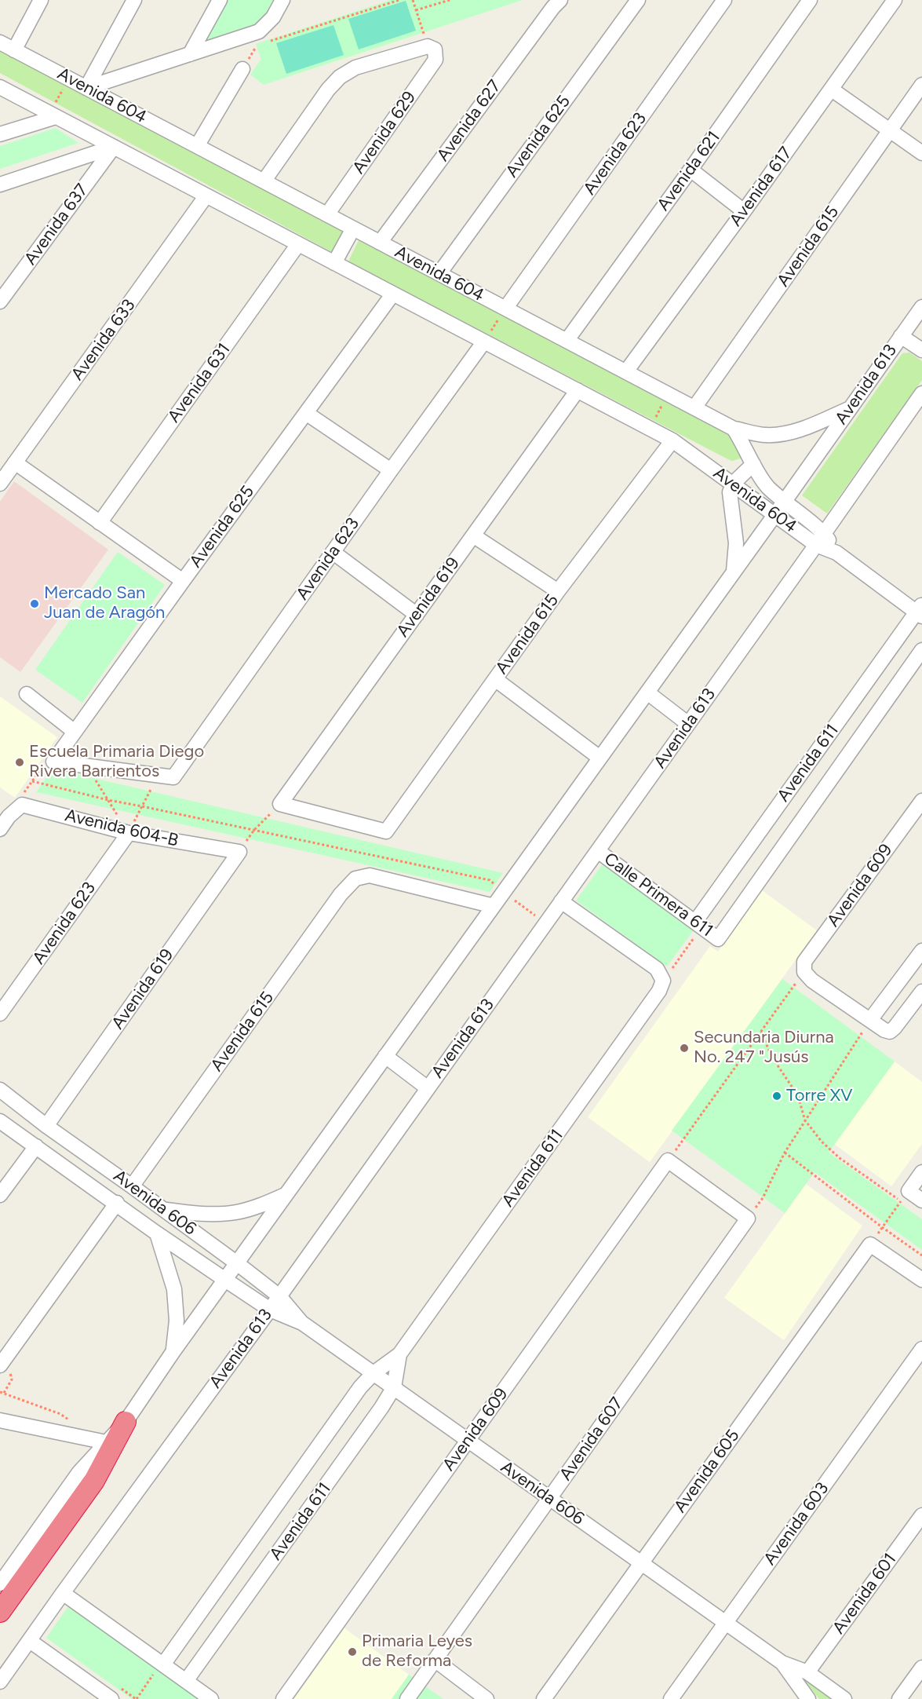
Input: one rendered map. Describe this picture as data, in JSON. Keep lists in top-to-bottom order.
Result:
{
  "streets": {
    "street": [
      "Avenida 604",
      "Avenida 627",
      "Avenida 629",
      "Avenida 625",
      "Avenida 623",
      "Avenida 621",
      "Avenida 617",
      "Avenida 637",
      "Avenida 615",
      "Avenida 633",
      "Avenida 631",
      "Avenida 613",
      "Avenida 619",
      "Avenida 611",
      "Avenida 604-B",
      "Avenida 609",
      "Calle Primera 611",
      "Avenida 606",
      "Avenida 607",
      "Avenida 605",
      "Avenida 603",
      "Avenida 601"
    ]
  },
  "crossings": [
    ["Avenida 604", "Avenida 627"],
    ["Avenida 604", "Avenida 629"],
    ["Avenida 604", "Avenida 625"],
    ["Avenida 604", "Avenida 623"],
    ["Avenida 604", "Avenida 621"],
    ["Avenida 604", "Avenida 617"],
    ["Avenida 604", "Avenida 637"],
    ["Avenida 604", "Avenida 615"],
    ["Avenida 604", "Avenida 633"],
    ["Avenida 604", "Avenida 631"],
    ["Avenida 604", "Avenida 613"],
    ["Avenida 604", "Avenida 619"],
    ["Avenida 604", "Avenida 611"],
    ["Avenida 623", "Avenida 604-B"],
    ["Avenida 615", "Avenida 613"],
    ["Avenida 615", "Avenida 619"],
    ["Avenida 615", "Avenida 606"],
    ["Avenida 613", "Calle Primera 611"],
    ["Avenida 613", "Avenida 606"],
    ["Avenida 619", "Avenida 604-B"],
    ["Avenida 619", "Avenida 606"],
    ["Avenida 611", "Calle Primera 611"],
    ["Avenida 611", "Avenida 606"],
    ["Avenida 609", "Avenida 606"],
    ["Avenida 606", "Avenida 607"],
    ["Avenida 606", "Avenida 605"],
    ["Avenida 606", "Avenida 603"],
    ["Avenida 606", "Avenida 601"]
  ],
  "places": [
    "Mercado San Juan de Aragón",
    "Escuela Primaria Diego Rivera Barrientos",
    "Secundaria Diurna No. 247 \"Jusús",
    "Torre XV",
    "Primaria Leyes de Reforma"
  ]
}
